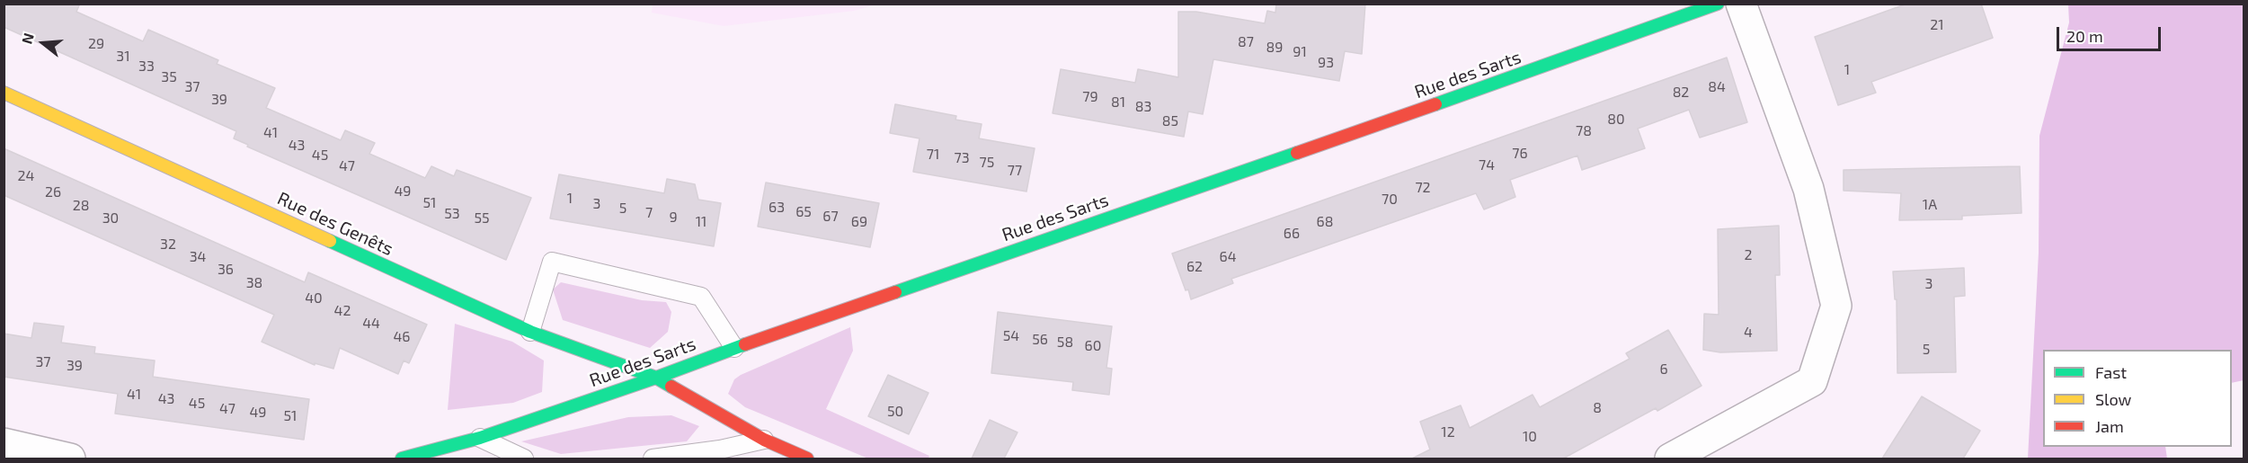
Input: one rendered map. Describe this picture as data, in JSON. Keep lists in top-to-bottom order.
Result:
{
  "streets": {
    "street": ["Rue des Sarts", "Rue des Genêts"]
  },
  "crossings": [
    ["Rue des Sarts", "Rue des Genêts"]
  ],
  "house_numbers": [
    "21",
    "87",
    "29",
    "89",
    "91",
    "31",
    "93",
    "33",
    "1",
    "35",
    "37",
    "84",
    "82",
    "79",
    "39",
    "81",
    "83",
    "80",
    "85",
    "78",
    "41",
    "43",
    "76",
    "71",
    "45",
    "73",
    "75",
    "74",
    "47",
    "77",
    "24",
    "72",
    "49",
    "26",
    "1",
    "70",
    "51",
    "3",
    "1A",
    "28",
    "63",
    "5",
    "65",
    "7",
    "53",
    "67",
    "9",
    "30",
    "55",
    "11",
    "69",
    "68",
    "66",
    "32",
    "2",
    "34",
    "64",
    "62",
    "36",
    "38",
    "3",
    "40",
    "42",
    "44",
    "4",
    "54",
    "46",
    "56",
    "58",
    "60",
    "5",
    "37",
    "39",
    "6",
    "41",
    "43",
    "45",
    "8",
    "47",
    "50",
    "49",
    "51",
    "12",
    "10"
  ],
  "legend": ["Fast", "Slow", "Jam"],
  "scale_bar": "20 m",
  "north": "left"
}
